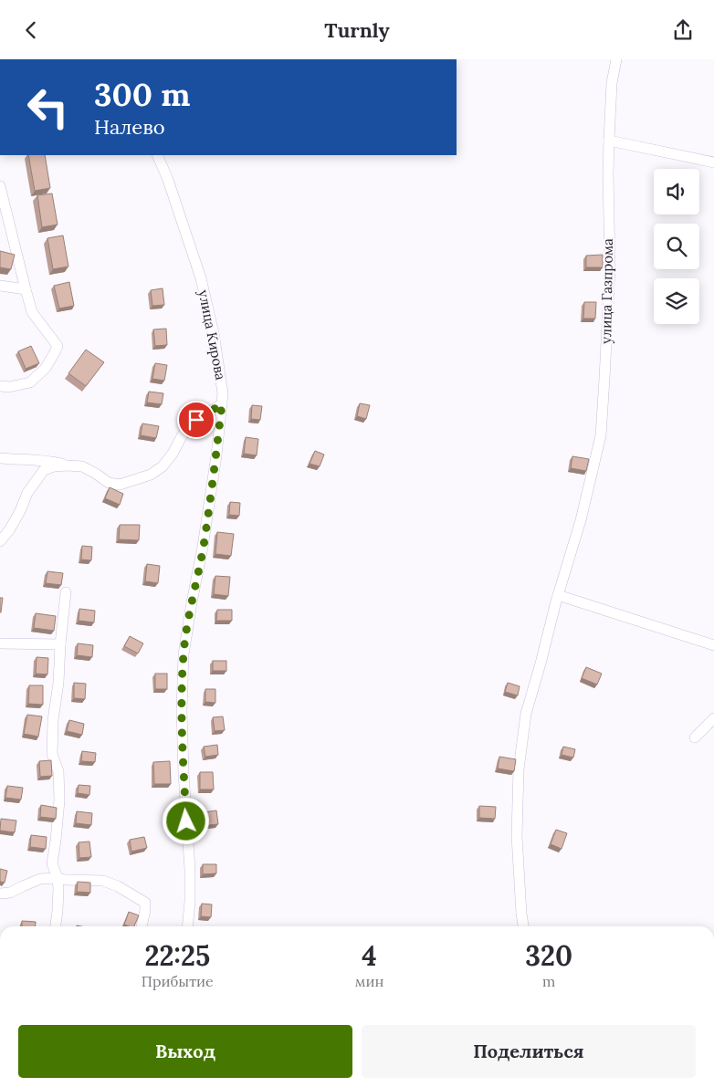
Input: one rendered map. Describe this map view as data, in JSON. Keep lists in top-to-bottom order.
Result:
{
  "streets": {
    "street": ["улица Газпрома", "улица Кирова"]
  },
  "page": {
    "header": "Turnly",
    "turn": ["300 m", "Налево"],
    "eta": [
      "22:25",
      "Прибытие",
      "4",
      "мин",
      "320",
      "m"
    ],
    "buttons": ["Выход", "Поделиться"]
  }
}
